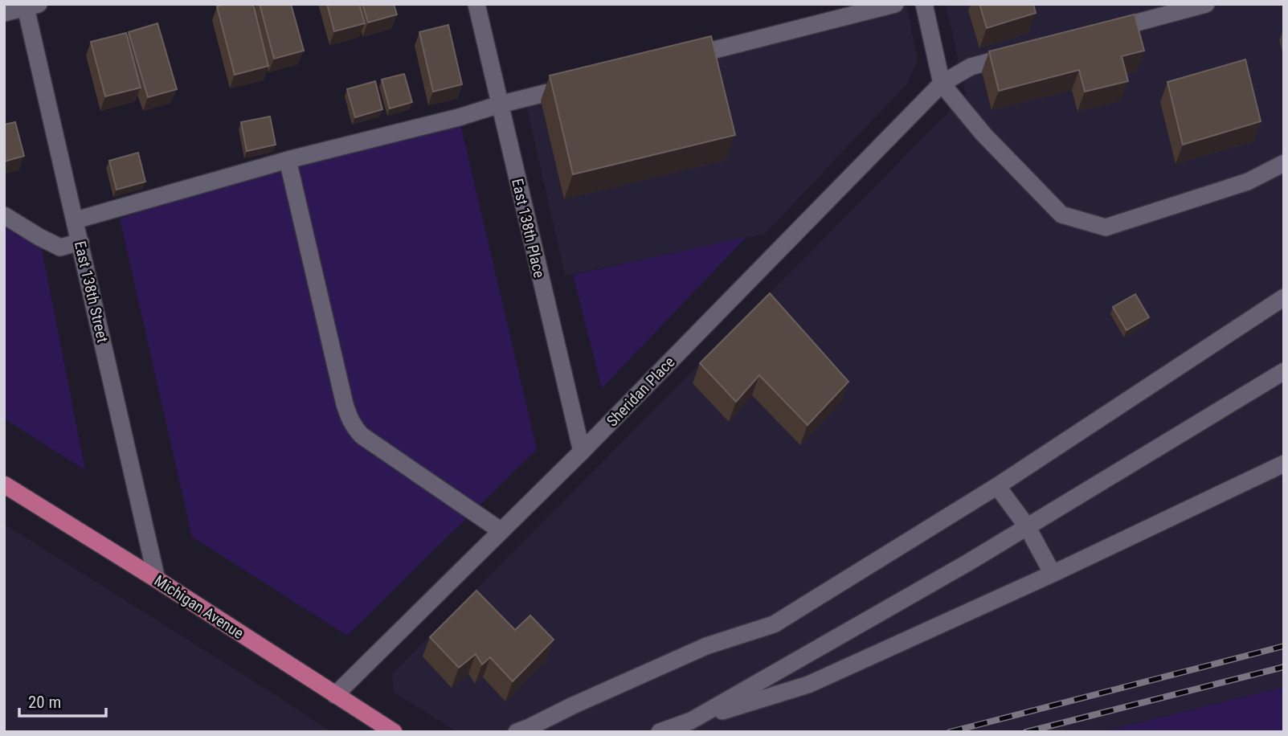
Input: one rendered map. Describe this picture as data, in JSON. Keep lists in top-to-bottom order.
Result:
{
  "streets": {
    "main road": ["Michigan Avenue"],
    "street": ["East 138th Place", "East 138th Street", "Sheridan Place"]
  },
  "crossings": [
    ["East 138th Place", "Sheridan Place"],
    ["East 138th Street", "Michigan Avenue"],
    ["Sheridan Place", "Michigan Avenue"]
  ],
  "scale_bar": "20 m"
}
